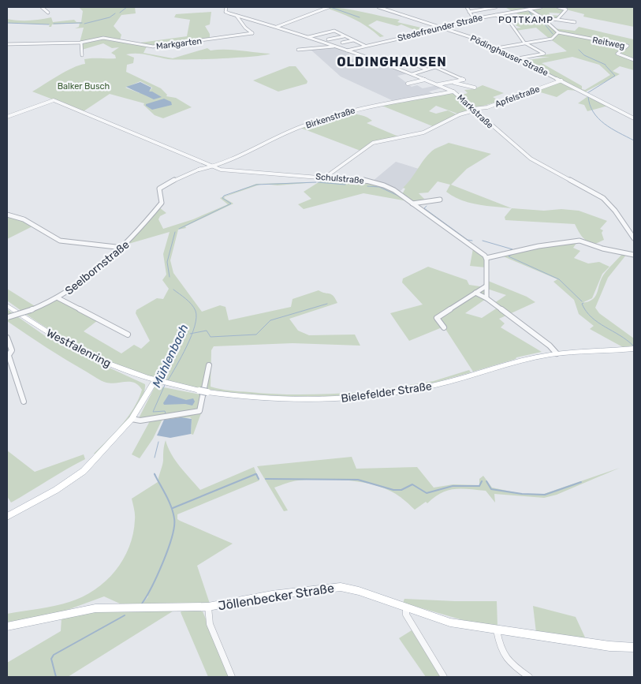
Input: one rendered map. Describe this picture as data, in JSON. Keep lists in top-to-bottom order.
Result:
{
  "streets": {
    "main road": ["Westfalenring", "Bielefelder Straße", "Jöllenbecker Straße"],
    "street": [
      "Stedefreunder Straße",
      "Reitweg",
      "Markgarten",
      "Pödinghauser Straße",
      "Apfelstraße",
      "Markstraße",
      "Birkenstraße",
      "Schulstraße",
      "Seelbornstraße"
    ]
  },
  "crossings": [
    ["Stedefreunder Straße", "Pödinghauser Straße"],
    ["Stedefreunder Straße", "Markstraße"],
    ["Markgarten", "Markstraße"],
    ["Pödinghauser Straße", "Apfelstraße"],
    ["Apfelstraße", "Markstraße"],
    ["Apfelstraße", "Schulstraße"],
    ["Markstraße", "Birkenstraße"],
    ["Birkenstraße", "Schulstraße"],
    ["Birkenstraße", "Seelbornstraße"],
    ["Schulstraße", "Seelbornstraße"],
    ["Westfalenring", "Bielefelder Straße"]
  ],
  "districts": ["POTTKAMP", "OLDINGHAUSEN"],
  "water": ["Mühlenbach"],
  "parks": ["Balker Busch"]
}
